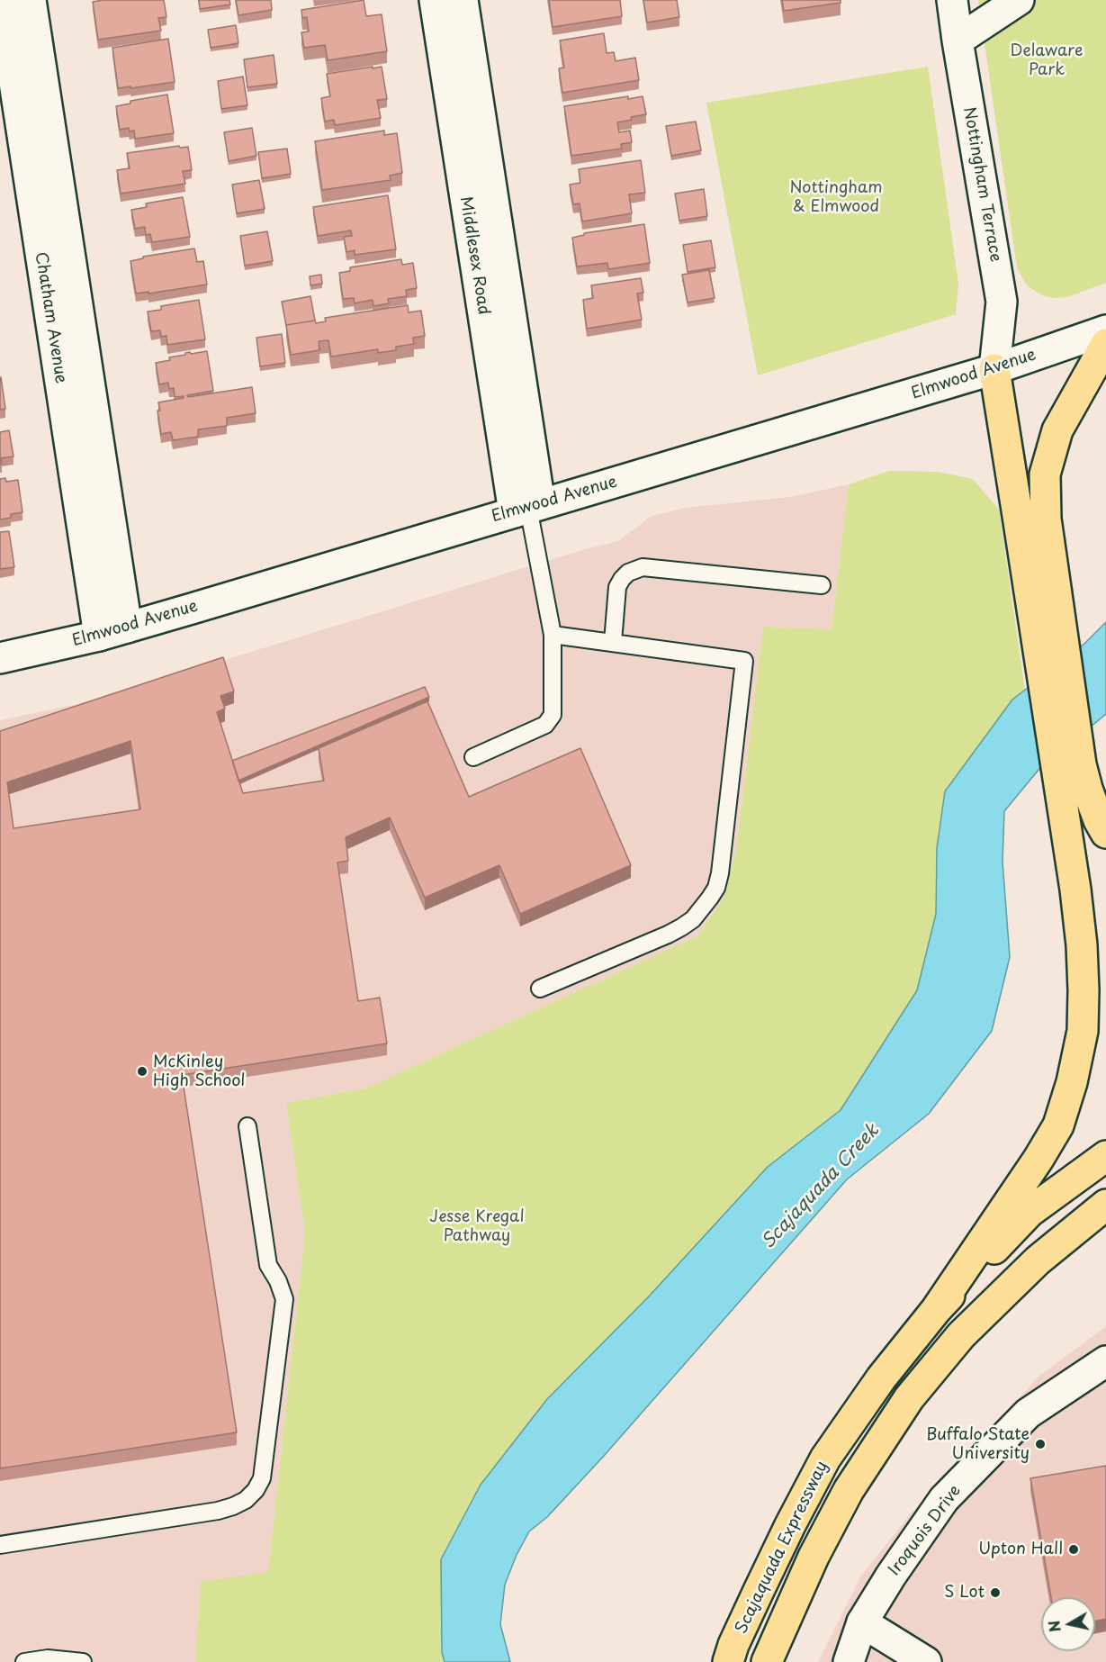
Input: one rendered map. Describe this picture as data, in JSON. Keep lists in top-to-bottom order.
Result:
{
  "streets": {
    "highway": ["Scajaquada Expressway"],
    "street": [
      "Nottingham Terrace",
      "Middlesex Road",
      "Chatham Avenue",
      "Elmwood Avenue",
      "Iroquois Drive"
    ]
  },
  "crossings": [
    ["Nottingham Terrace", "Elmwood Avenue"],
    ["Middlesex Road", "Elmwood Avenue"],
    ["Chatham Avenue", "Elmwood Avenue"]
  ],
  "water": ["Scajaquada Creek"],
  "parks": ["Delaware Park", "Nottingham & Elmwood", "Jesse Kregal Pathway"],
  "places": [
    "McKinley High School",
    "Buffalo State University",
    "Upton Hall",
    "S Lot"
  ],
  "north": "left"
}
